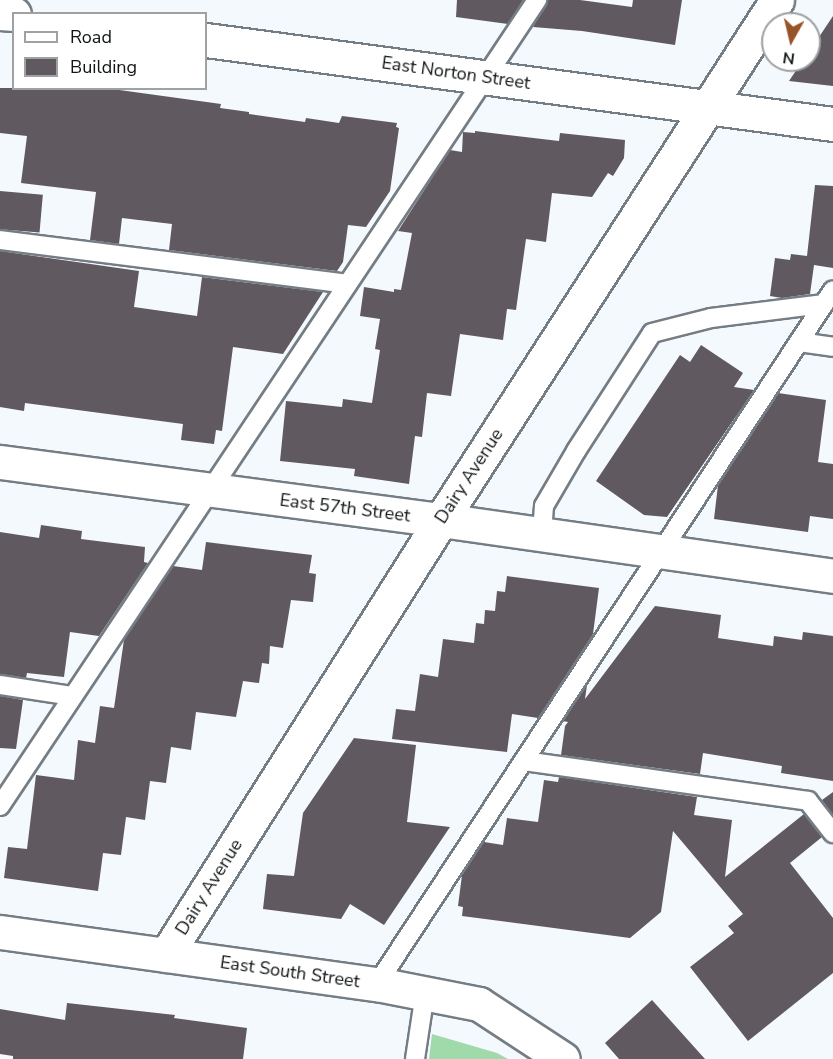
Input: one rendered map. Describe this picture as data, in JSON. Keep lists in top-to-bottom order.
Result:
{
  "streets": {
    "street": [
      "East Norton Street",
      "Dairy Avenue",
      "East 57th Street",
      "East South Street"
    ]
  },
  "crossings": [
    ["East Norton Street", "Dairy Avenue"],
    ["Dairy Avenue", "East 57th Street"],
    ["Dairy Avenue", "East South Street"]
  ],
  "legend": ["Road", "Building"],
  "north": "bottom"
}
